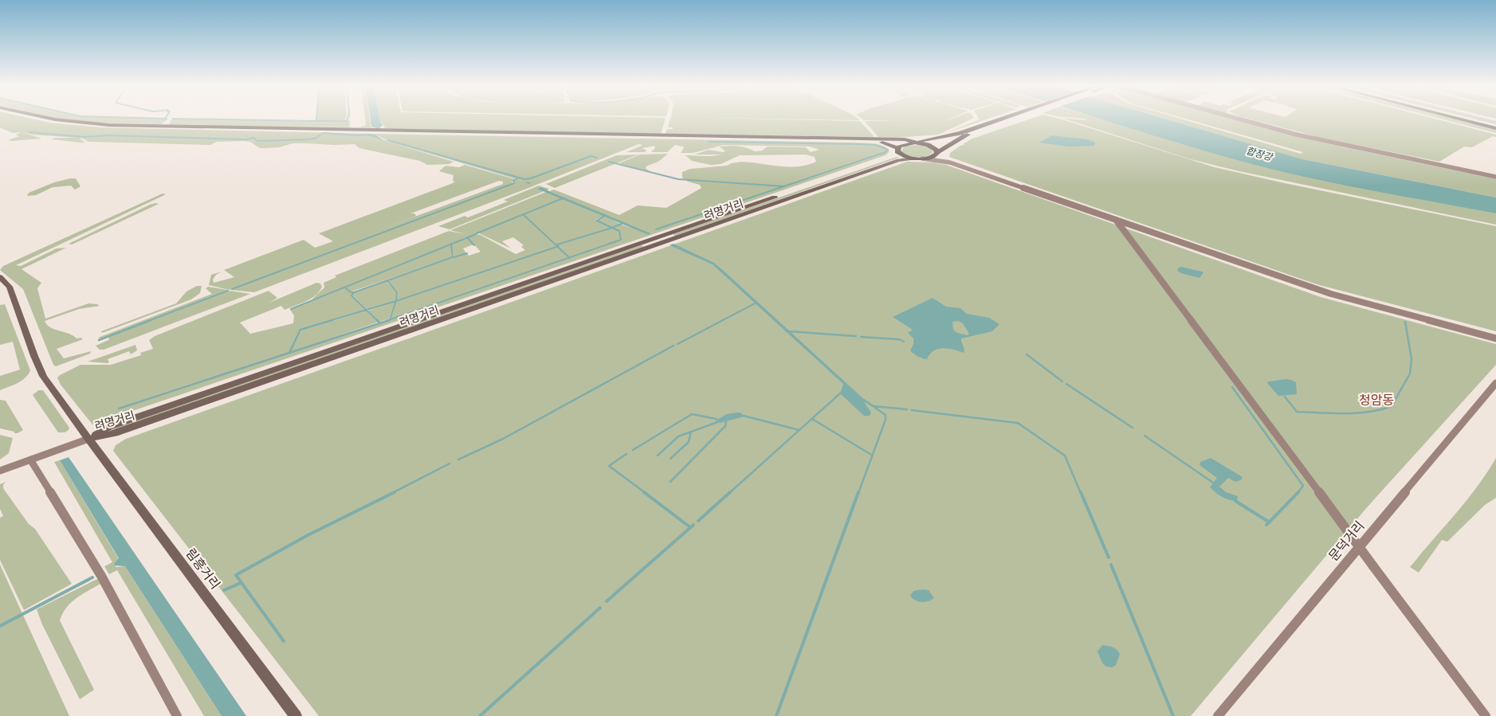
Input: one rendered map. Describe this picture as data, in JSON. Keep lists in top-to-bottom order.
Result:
{
  "streets": {
    "main road": ["려명거리", "림흥거리"],
    "street": ["문덕거리"]
  },
  "crossings": [
    ["려명거리", "림흥거리"]
  ],
  "districts": ["청암동"],
  "water": ["합장강"]
}
